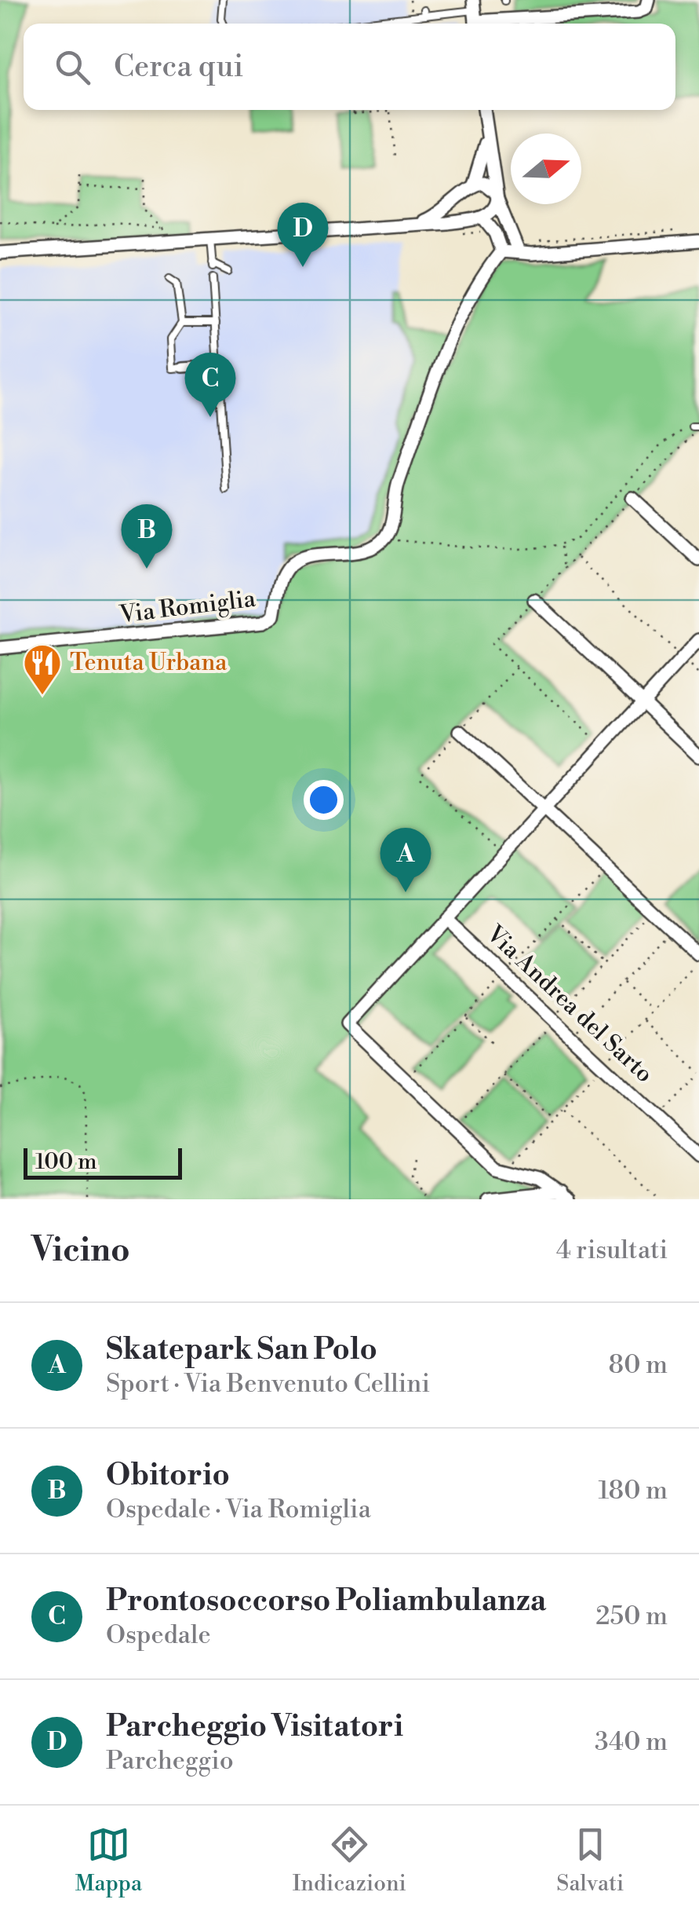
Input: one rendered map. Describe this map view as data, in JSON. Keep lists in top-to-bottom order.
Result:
{
  "streets": {
    "street": ["Via Romiglia", "Via Andrea del Sarto"]
  },
  "places": {
    "restaurant": ["Tenuta Urbana"]
  },
  "scale_bar": "100 m",
  "north": "right",
  "page": {
    "search": "Cerca qui",
    "pins": [
      "D",
      "C",
      "B",
      "A"
    ],
    "scale": "100 m",
    "heading": ["Vicino", "4 risultati"],
    "list": [
      {
        "mark": "A",
        "name": "Skatepark San Polo",
        "note": "Sport · Via Benvenuto Cellini",
        "value": "80 m"
      },
      {
        "mark": "B",
        "name": "Obitorio",
        "note": "Ospedale · Via Romiglia",
        "value": "180 m"
      },
      {
        "mark": "C",
        "name": "Prontosoccorso Poliambulanza",
        "note": "Ospedale",
        "value": "250 m"
      },
      {
        "mark": "D",
        "name": "Parcheggio Visitatori",
        "note": "Parcheggio",
        "value": "340 m"
      }
    ],
    "nav": ["Mappa", "Indicazioni", "Salvati"]
  }
}
